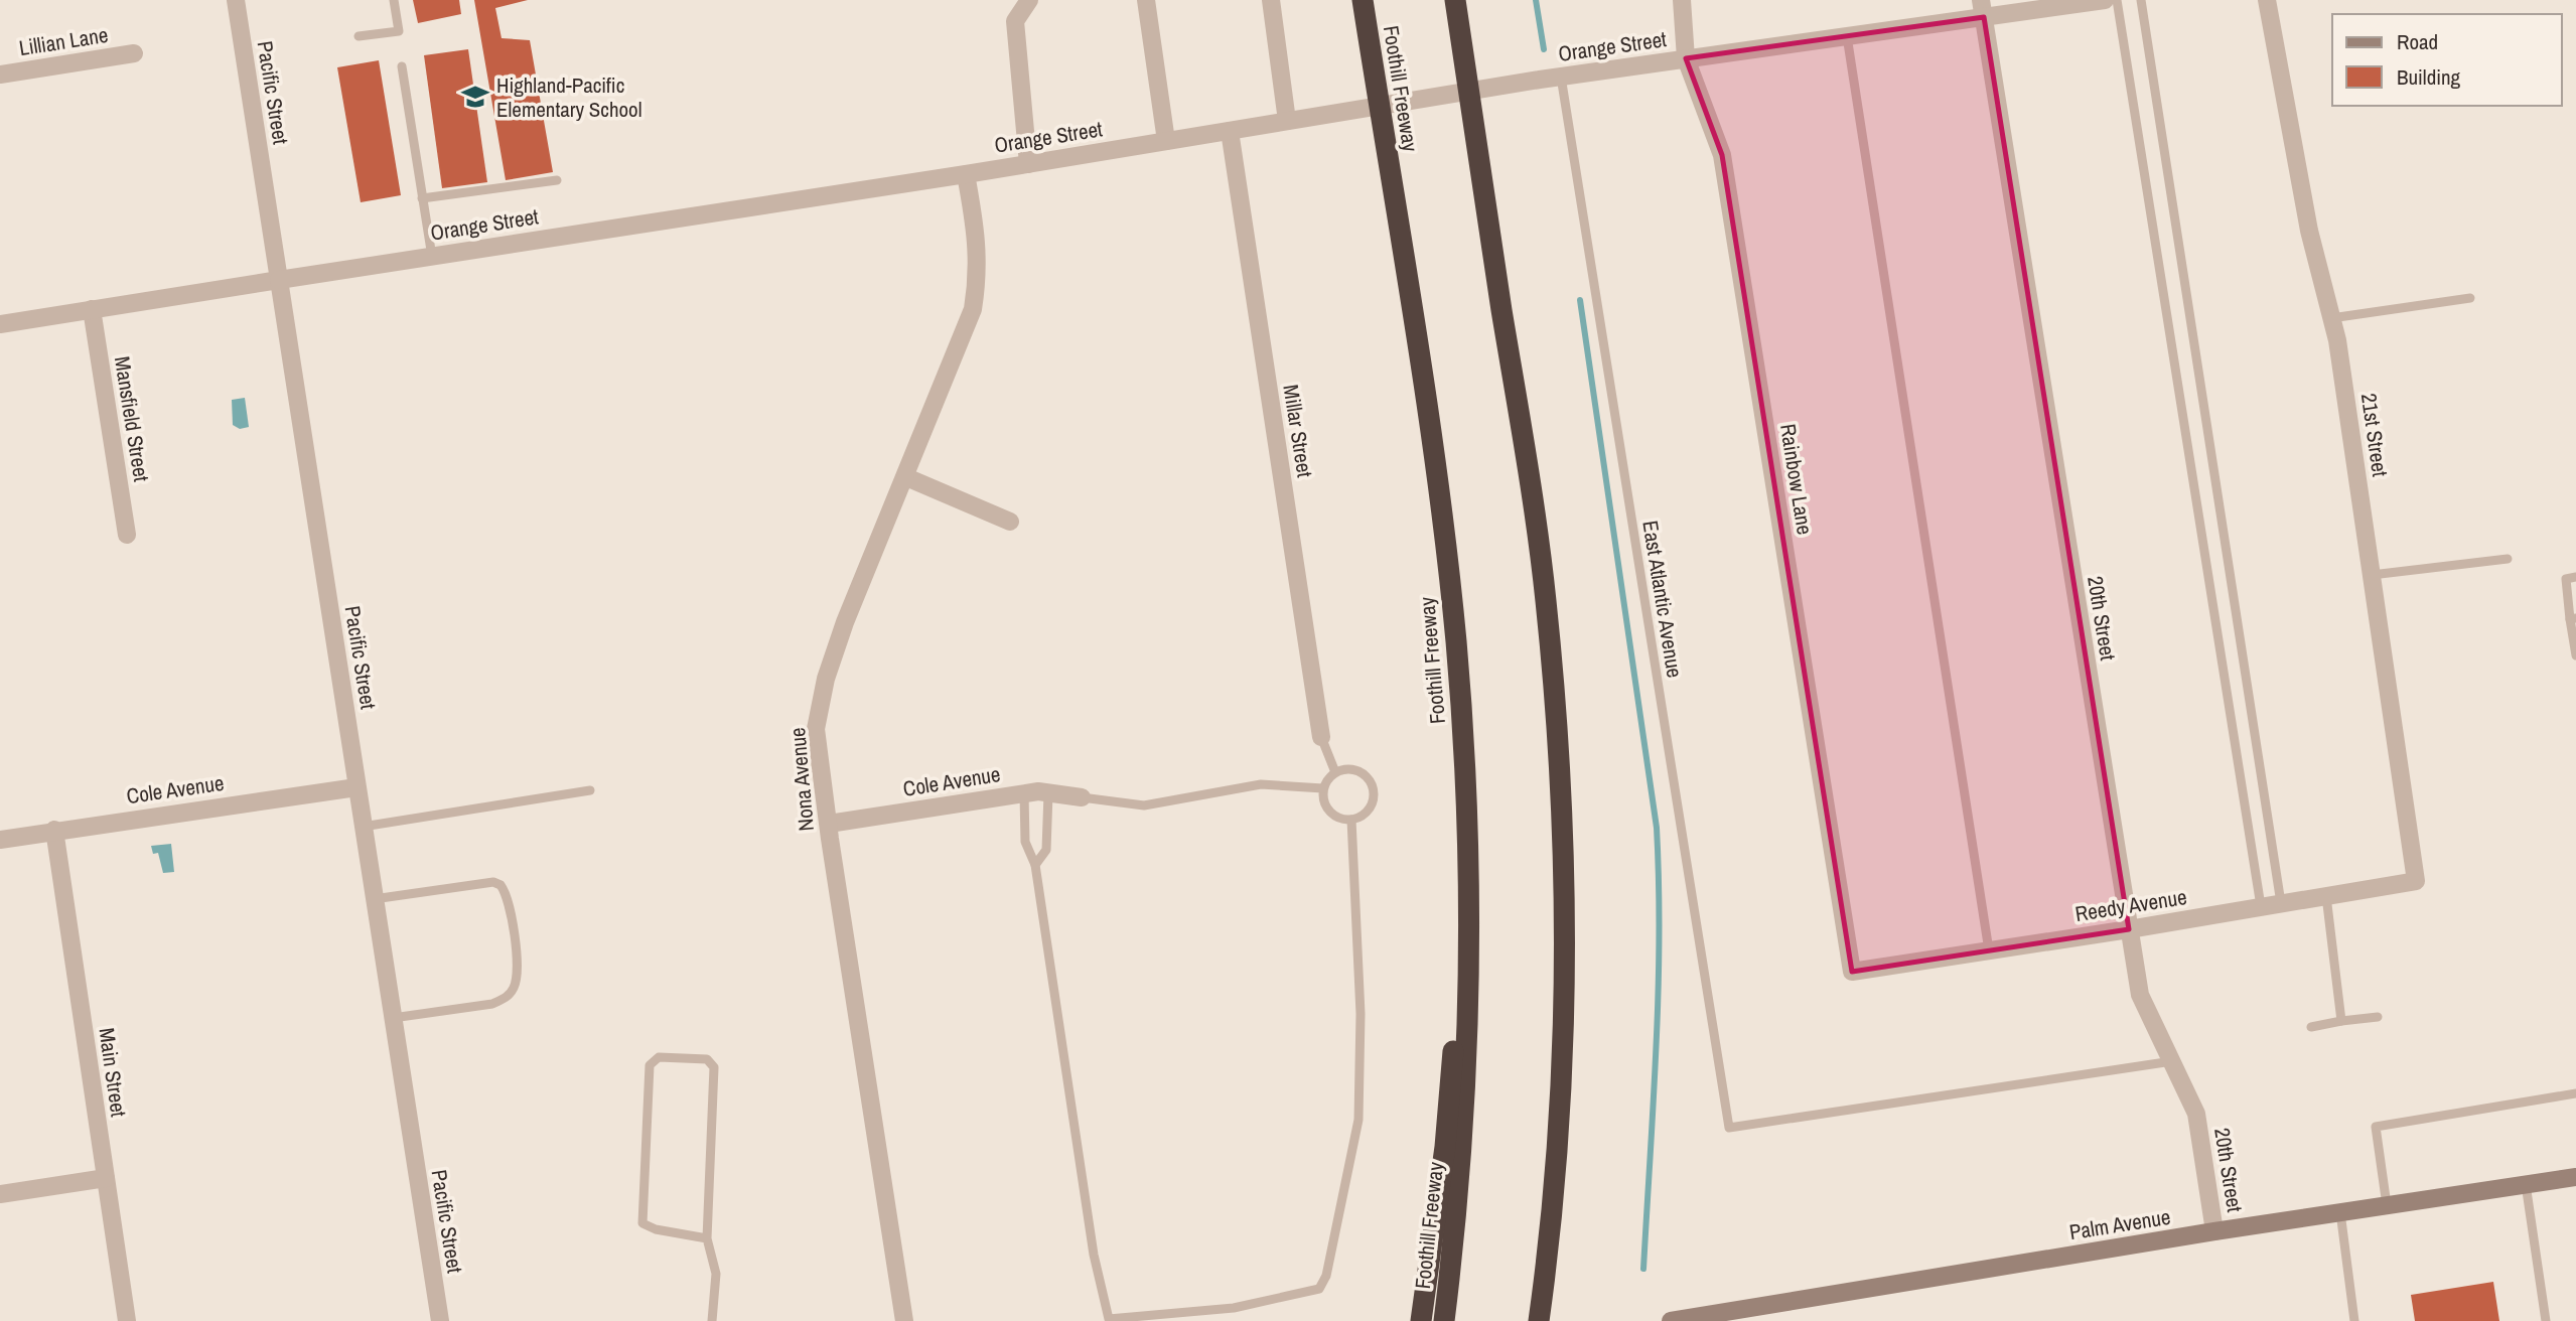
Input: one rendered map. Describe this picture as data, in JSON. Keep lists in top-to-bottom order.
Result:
{
  "streets": {
    "highway": ["Foothill Freeway"],
    "main road": ["Palm Avenue"],
    "street": [
      "Lillian Lane",
      "Orange Street",
      "Pacific Street",
      "Mansfield Street",
      "Millar Street",
      "21st Street",
      "Rainbow Lane",
      "20th Street",
      "Nona Avenue",
      "Cole Avenue",
      "Reedy Avenue",
      "Main Street"
    ],
    "lane": ["East Atlantic Avenue"]
  },
  "crossings": [
    ["Orange Street", "Pacific Street"],
    ["Orange Street", "Mansfield Street"],
    ["Orange Street", "Millar Street"],
    ["Orange Street", "Rainbow Lane"],
    ["Orange Street", "East Atlantic Avenue"],
    ["Orange Street", "20th Street"],
    ["Orange Street", "Nona Avenue"],
    ["Pacific Street", "Cole Avenue"],
    ["21st Street", "Reedy Avenue"],
    ["Rainbow Lane", "Reedy Avenue"],
    ["East Atlantic Avenue", "20th Street"],
    ["20th Street", "Reedy Avenue"],
    ["20th Street", "Palm Avenue"],
    ["Nona Avenue", "Cole Avenue"],
    ["Cole Avenue", "Main Street"]
  ],
  "places": {
    "school or university": ["Highland-Pacific Elementary School"]
  },
  "legend": ["Road", "Building"]
}
